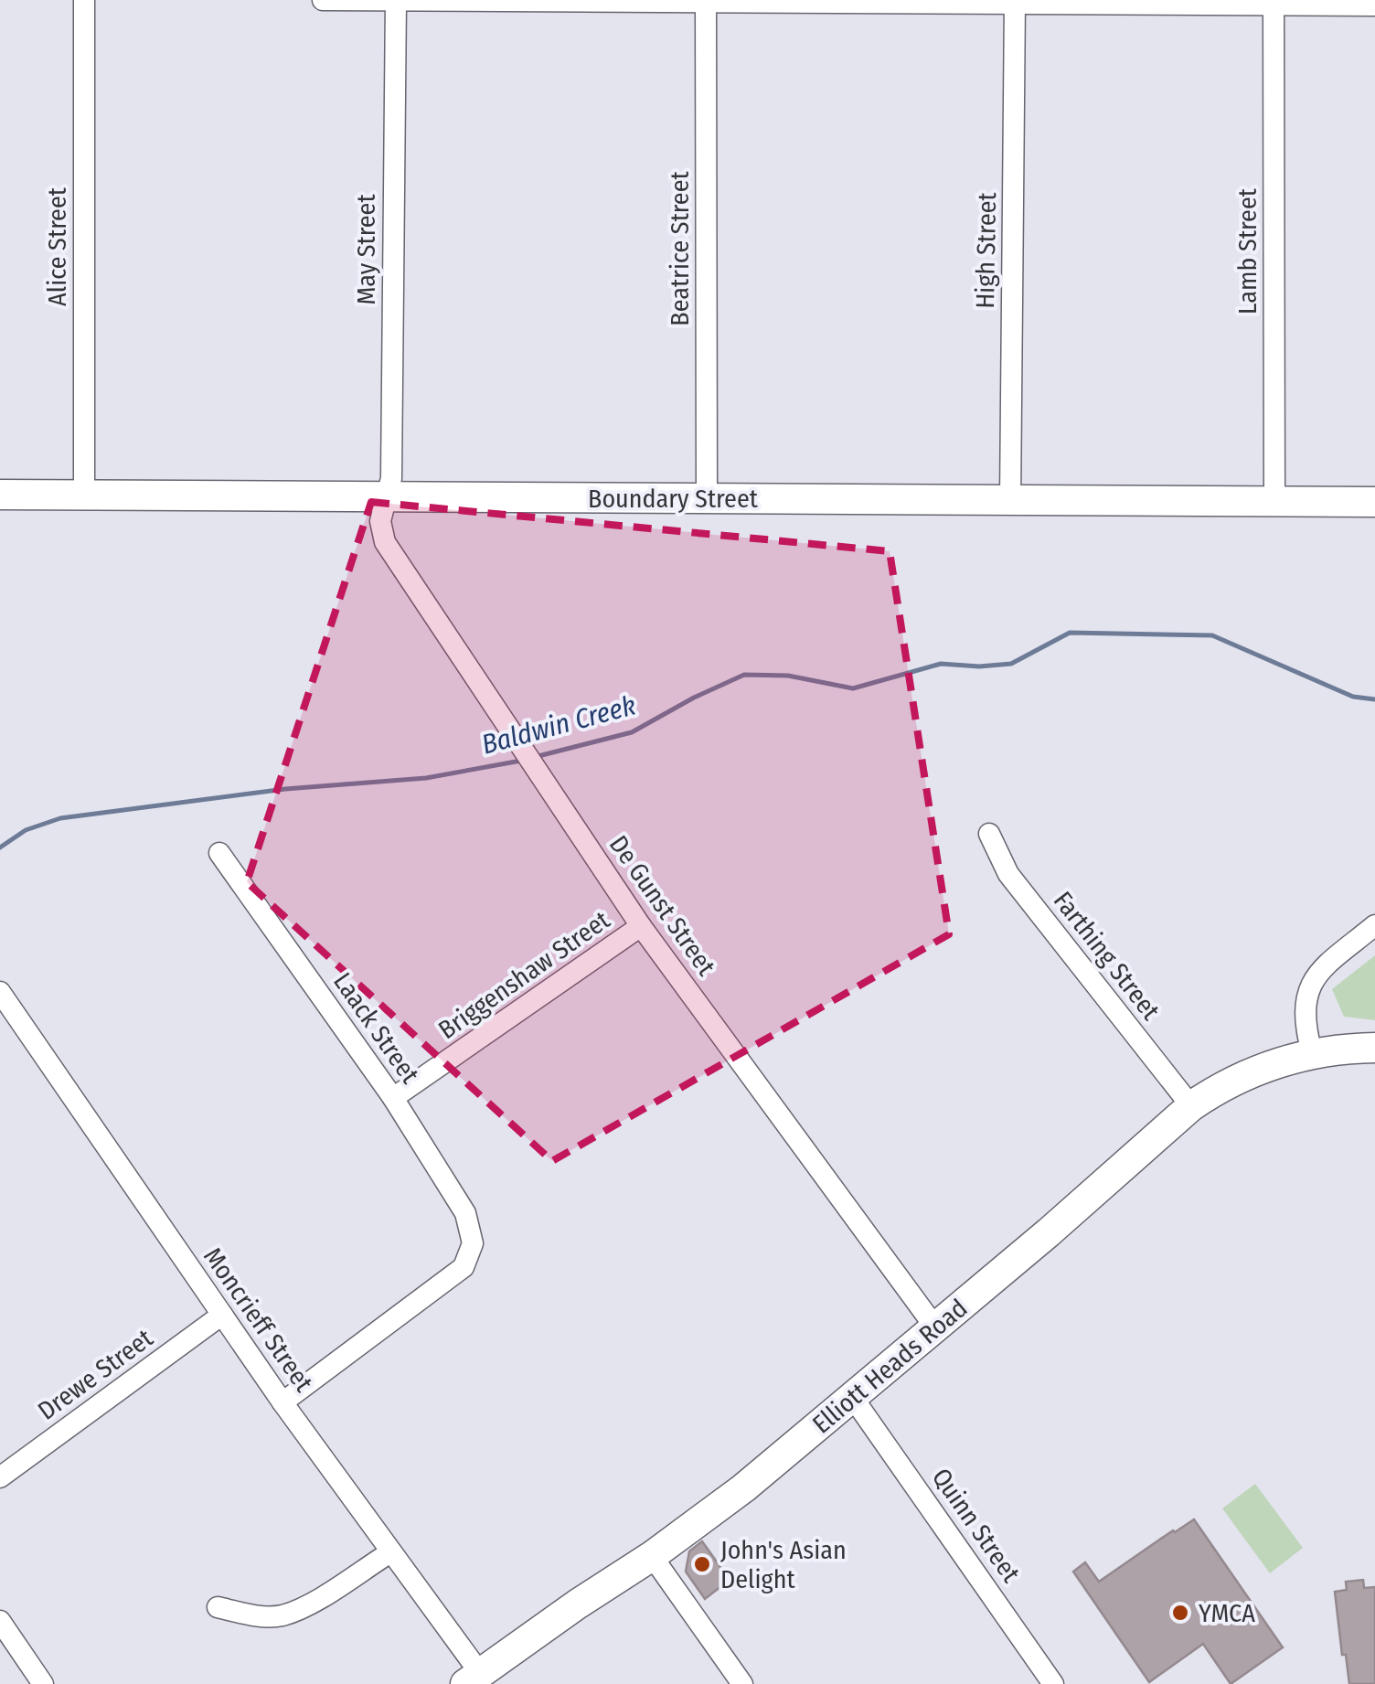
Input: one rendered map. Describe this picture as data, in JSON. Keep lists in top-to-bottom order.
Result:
{
  "streets": {
    "street": [
      "Alice Street",
      "Beatrice Street",
      "May Street",
      "High Street",
      "Lamb Street",
      "Boundary Street",
      "De Gunst Street",
      "Farthing Street",
      "Briggenshaw Street",
      "Laack Street",
      "Moncrieff Street",
      "Elliott Heads Road",
      "Drewe Street",
      "Quinn Street"
    ]
  },
  "crossings": [
    ["Alice Street", "Boundary Street"],
    ["Beatrice Street", "Boundary Street"],
    ["May Street", "Boundary Street"],
    ["May Street", "De Gunst Street"],
    ["High Street", "Boundary Street"],
    ["Lamb Street", "Boundary Street"],
    ["Boundary Street", "De Gunst Street"],
    ["De Gunst Street", "Briggenshaw Street"],
    ["De Gunst Street", "Elliott Heads Road"],
    ["Farthing Street", "Elliott Heads Road"],
    ["Briggenshaw Street", "Laack Street"],
    ["Laack Street", "Moncrieff Street"],
    ["Moncrieff Street", "Elliott Heads Road"],
    ["Moncrieff Street", "Drewe Street"],
    ["Elliott Heads Road", "Quinn Street"]
  ],
  "water": ["Baldwin Creek"],
  "places": ["John's Asian Delight", "YMCA"]
}
